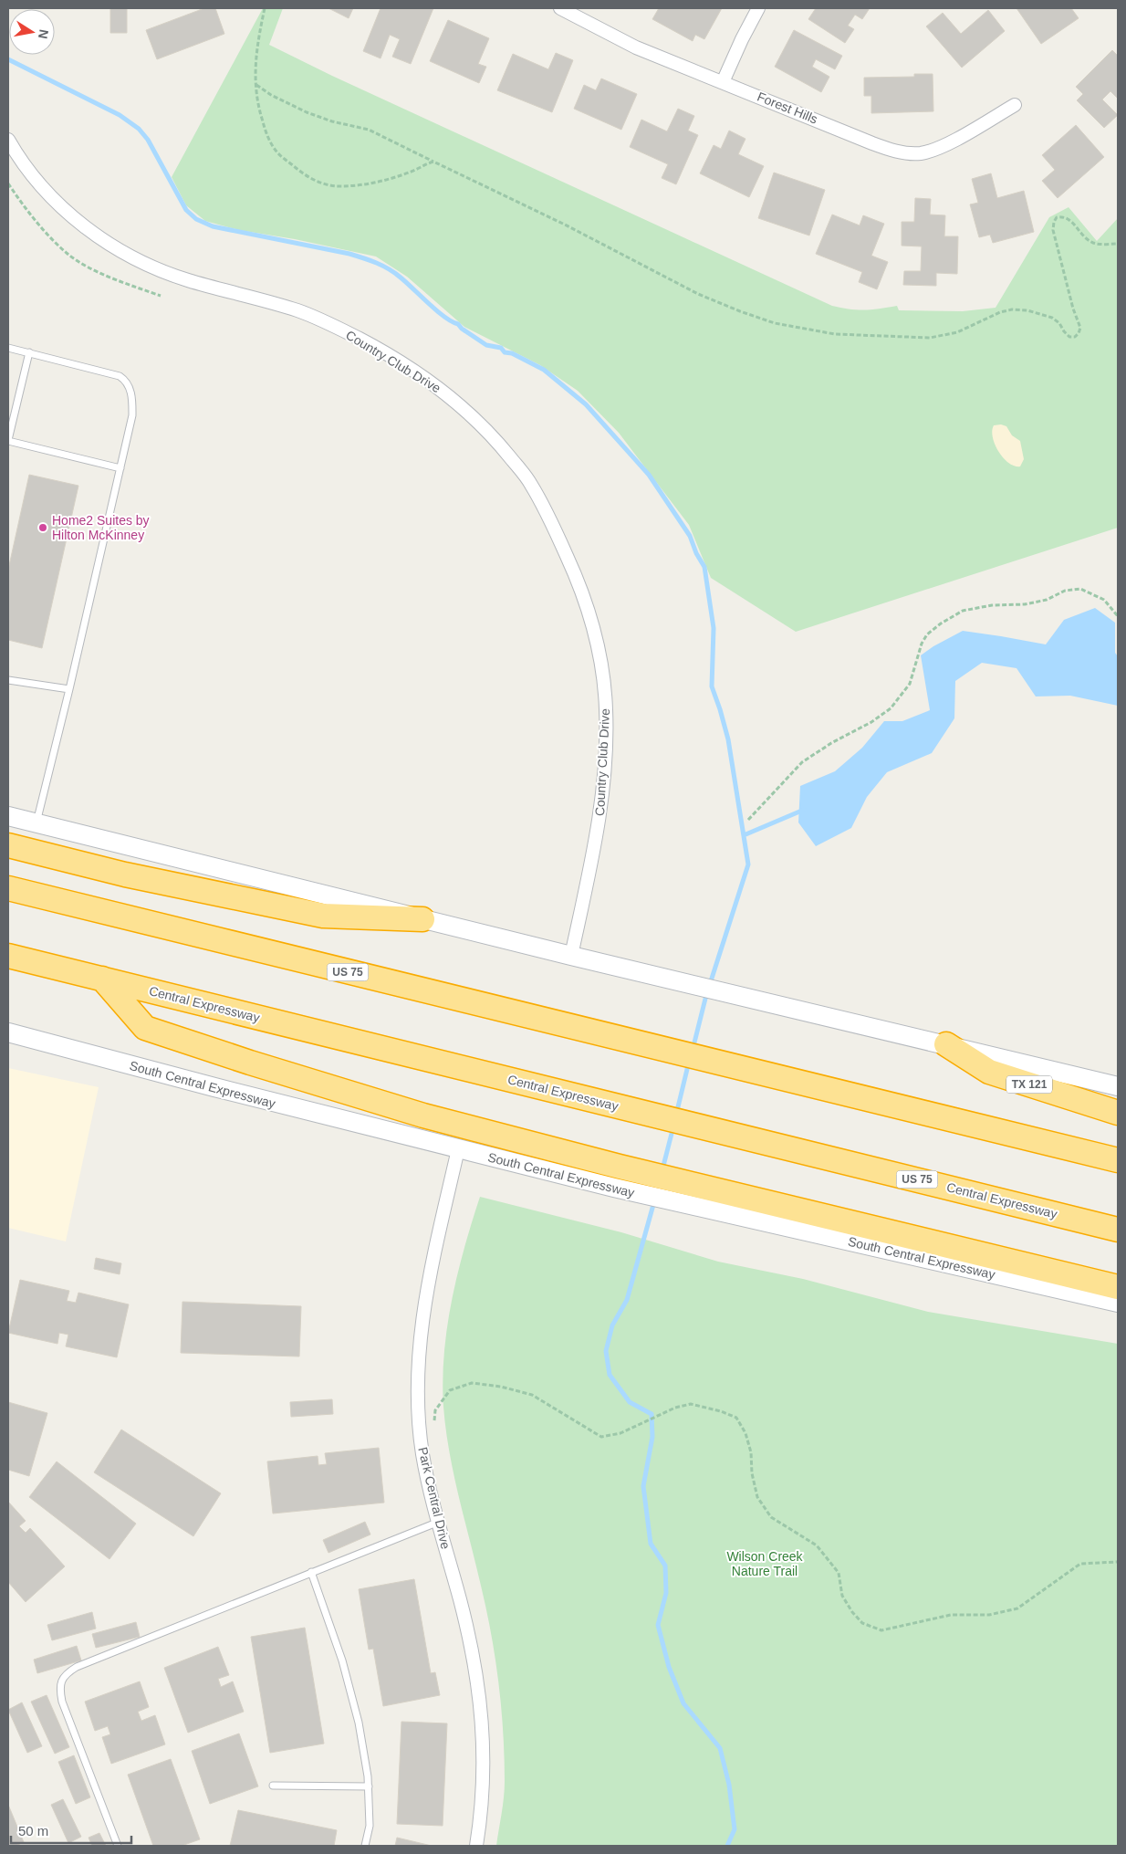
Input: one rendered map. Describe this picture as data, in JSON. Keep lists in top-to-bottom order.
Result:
{
  "streets": {
    "highway": ["US 75", "Central Expressway", "TX 121"],
    "main road": ["South Central Expressway"],
    "street": ["Forest Hills", "Country Club Drive", "Park Central Drive"]
  },
  "crossings": [
    ["South Central Expressway", "Park Central Drive"]
  ],
  "parks": ["Wilson Creek Nature Trail"],
  "places": ["Home2 Suites by Hilton McKinney"],
  "scale_bar": "50 m",
  "north": "right"
}
